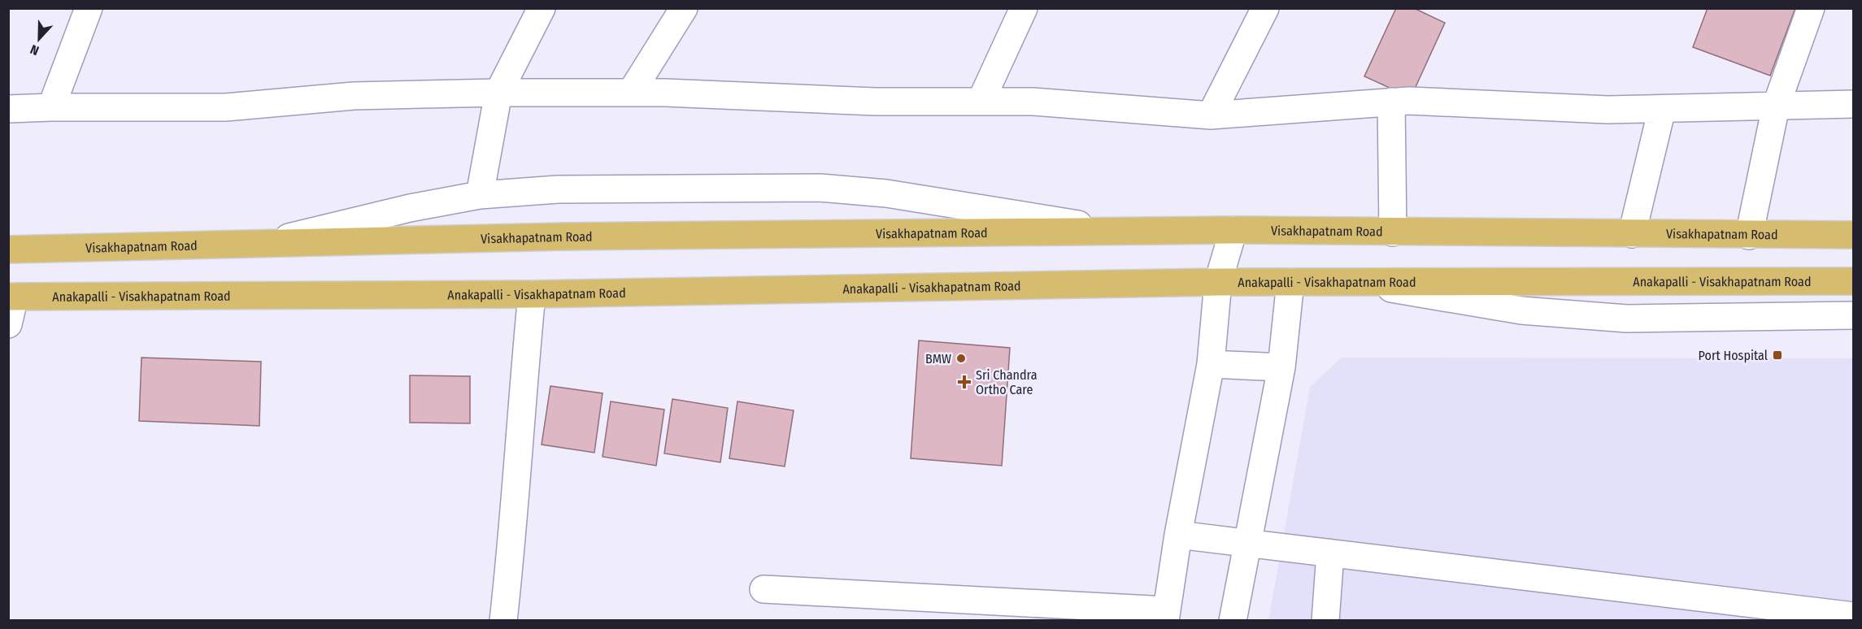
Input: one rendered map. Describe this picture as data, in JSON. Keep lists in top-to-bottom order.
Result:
{
  "streets": {
    "main road": ["Visakhapatnam Road", "Anakapalli - Visakhapatnam Road"]
  },
  "places": {
    "transit": ["Port Hospital"],
    "other": ["BMW"],
    "health": ["Sri Chandra Ortho Care"]
  },
  "north": "bottom"
}
